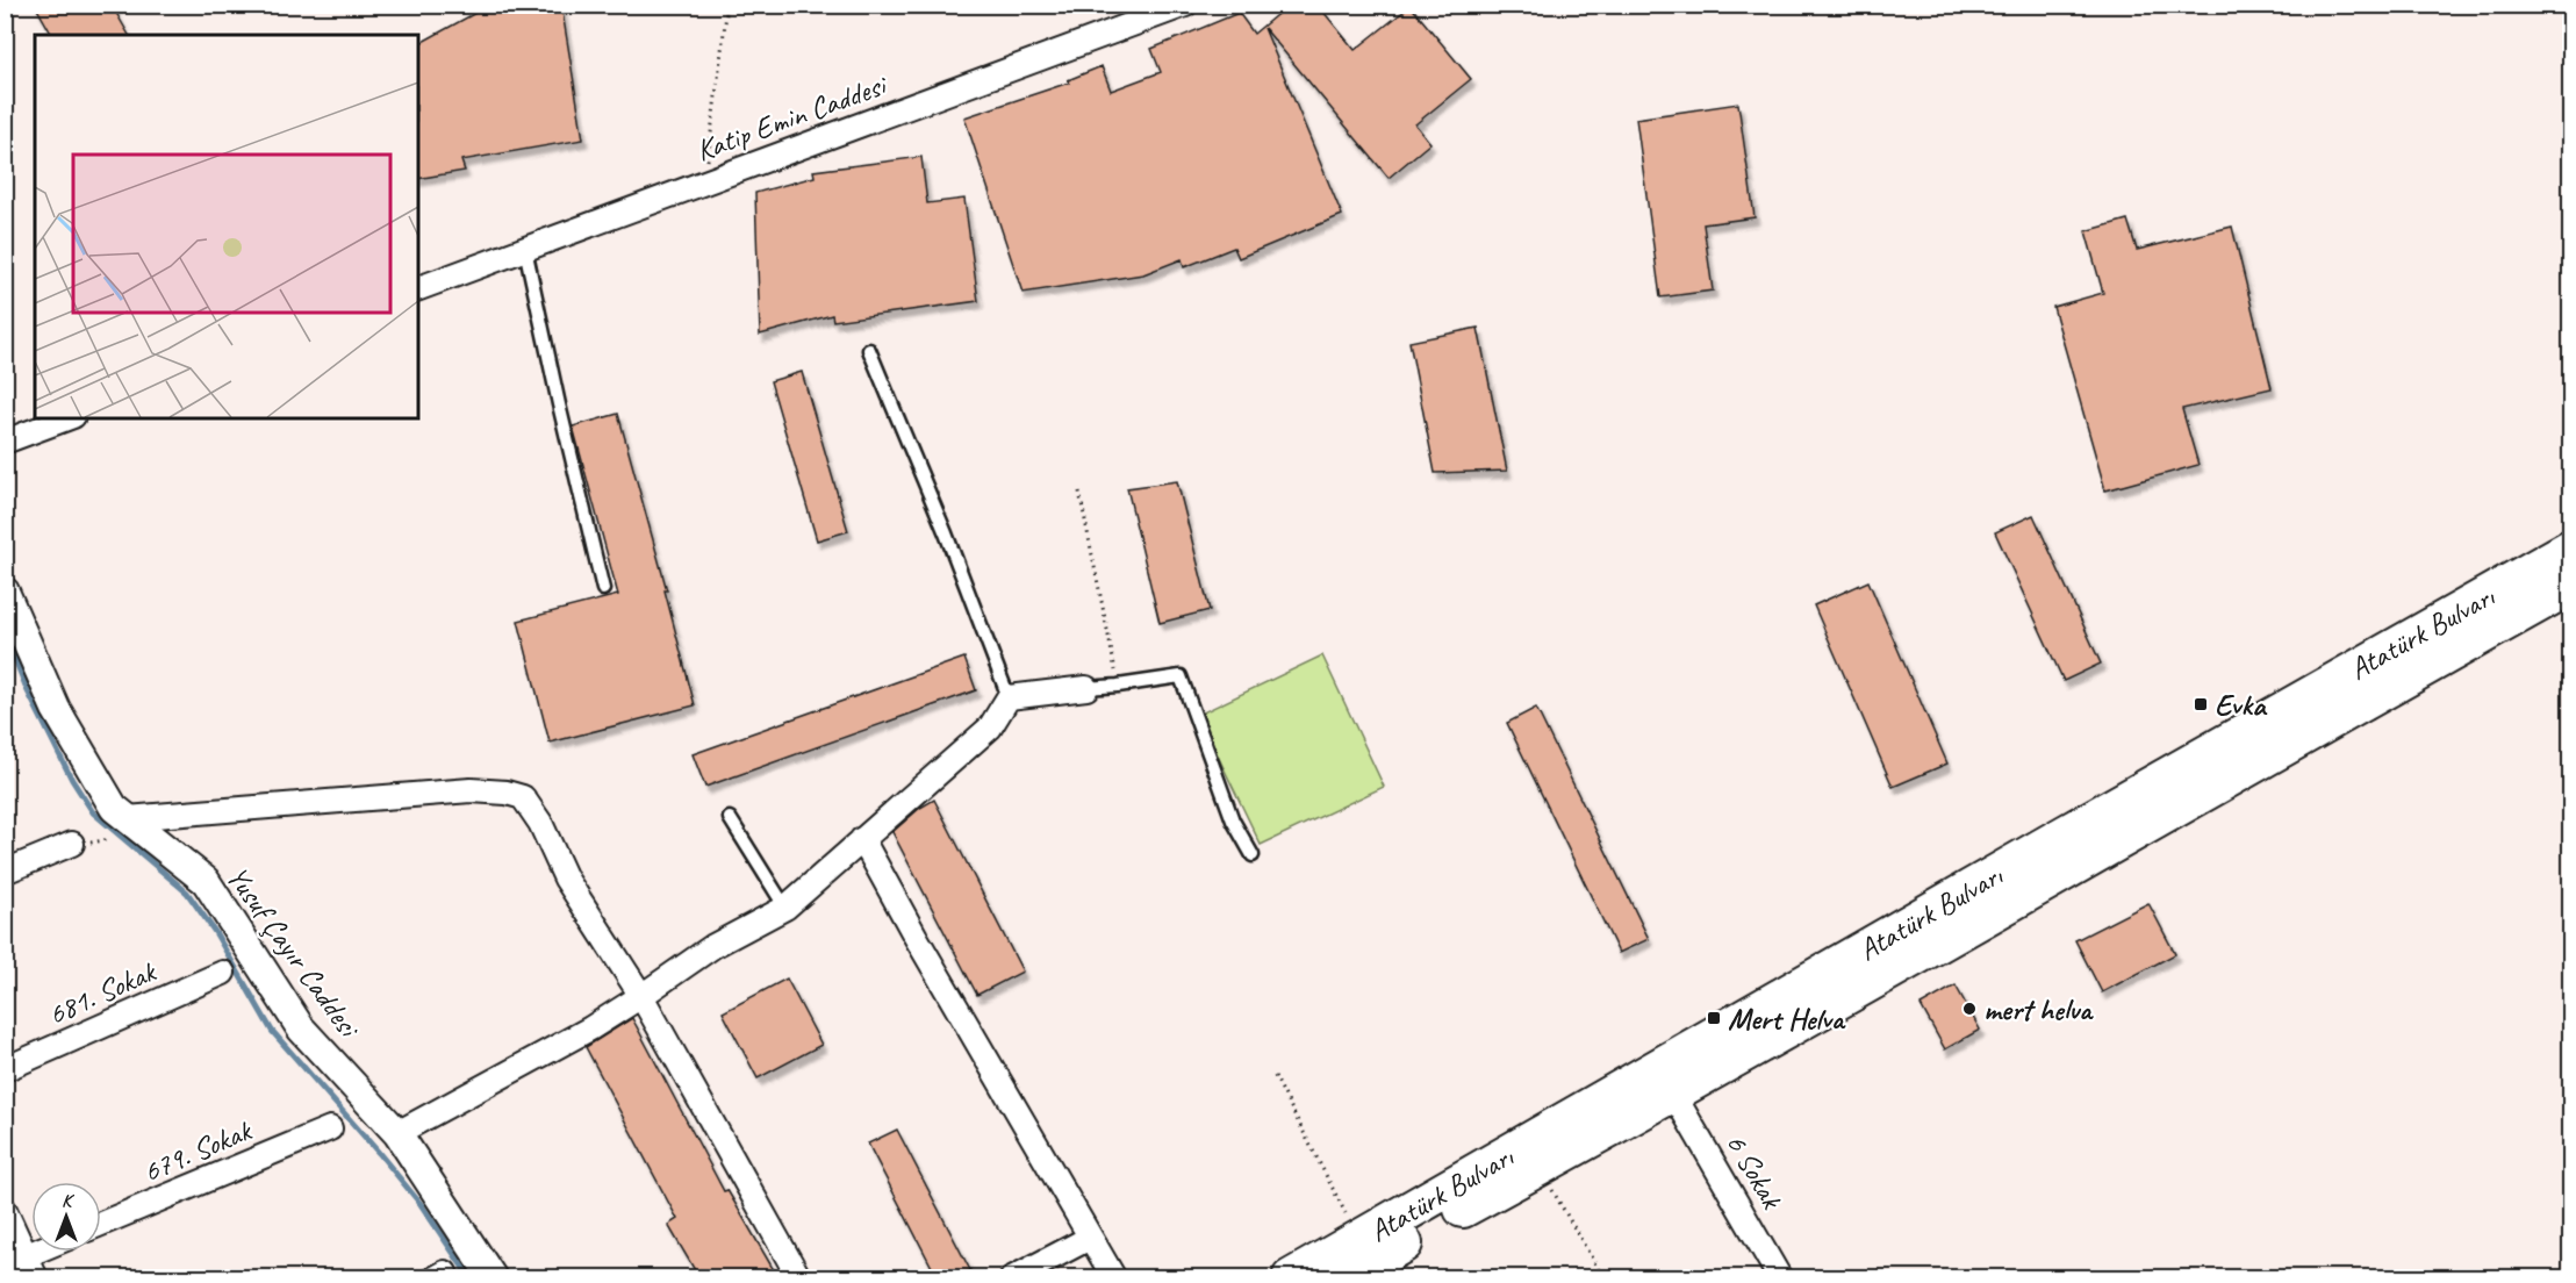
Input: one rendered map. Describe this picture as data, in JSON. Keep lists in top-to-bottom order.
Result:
{
  "streets": {
    "main road": ["Atatürk Bulvarı"],
    "street": [
      "Katip Emin Caddesi",
      "Yusuf Çayır Caddesi",
      "681. Sokak",
      "679. Sokak",
      "6 Sokak"
    ]
  },
  "crossings": [
    ["Atatürk Bulvarı", "6 Sokak"]
  ],
  "places": {
    "transit": ["Evka", "Mert Helva"],
    "other": ["mert helva"]
  },
  "north": "top"
}
